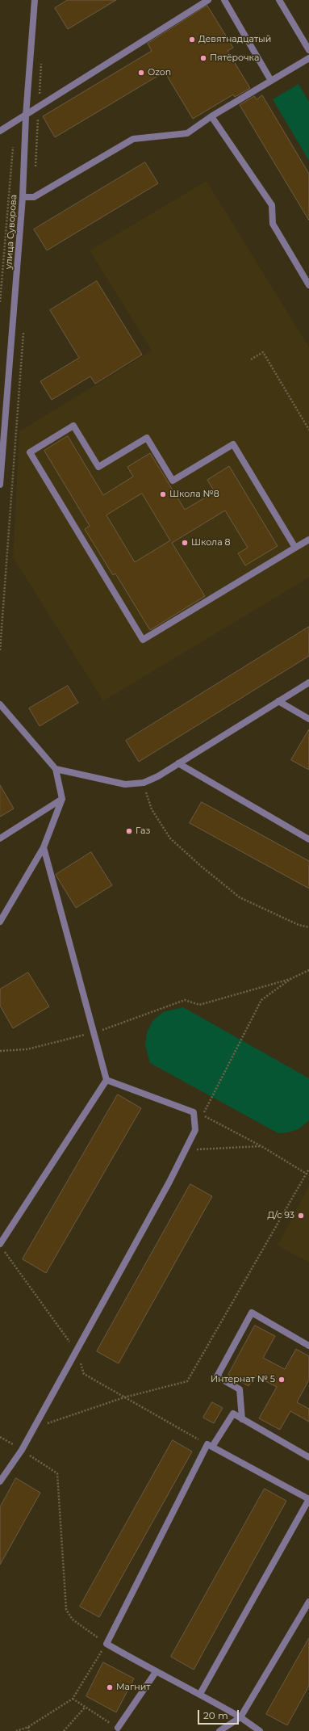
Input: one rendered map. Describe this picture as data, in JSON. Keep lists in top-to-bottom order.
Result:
{
  "streets": {
    "street": ["улица Суворова"]
  },
  "places": [
    "Девятнадцатый",
    "Пятёрочка",
    "Ozon",
    "Школа №8",
    "Школа 8",
    "Газ",
    "Д/с 93",
    "Интернат № 5",
    "Магнит"
  ],
  "scale_bar": "20 m"
}
